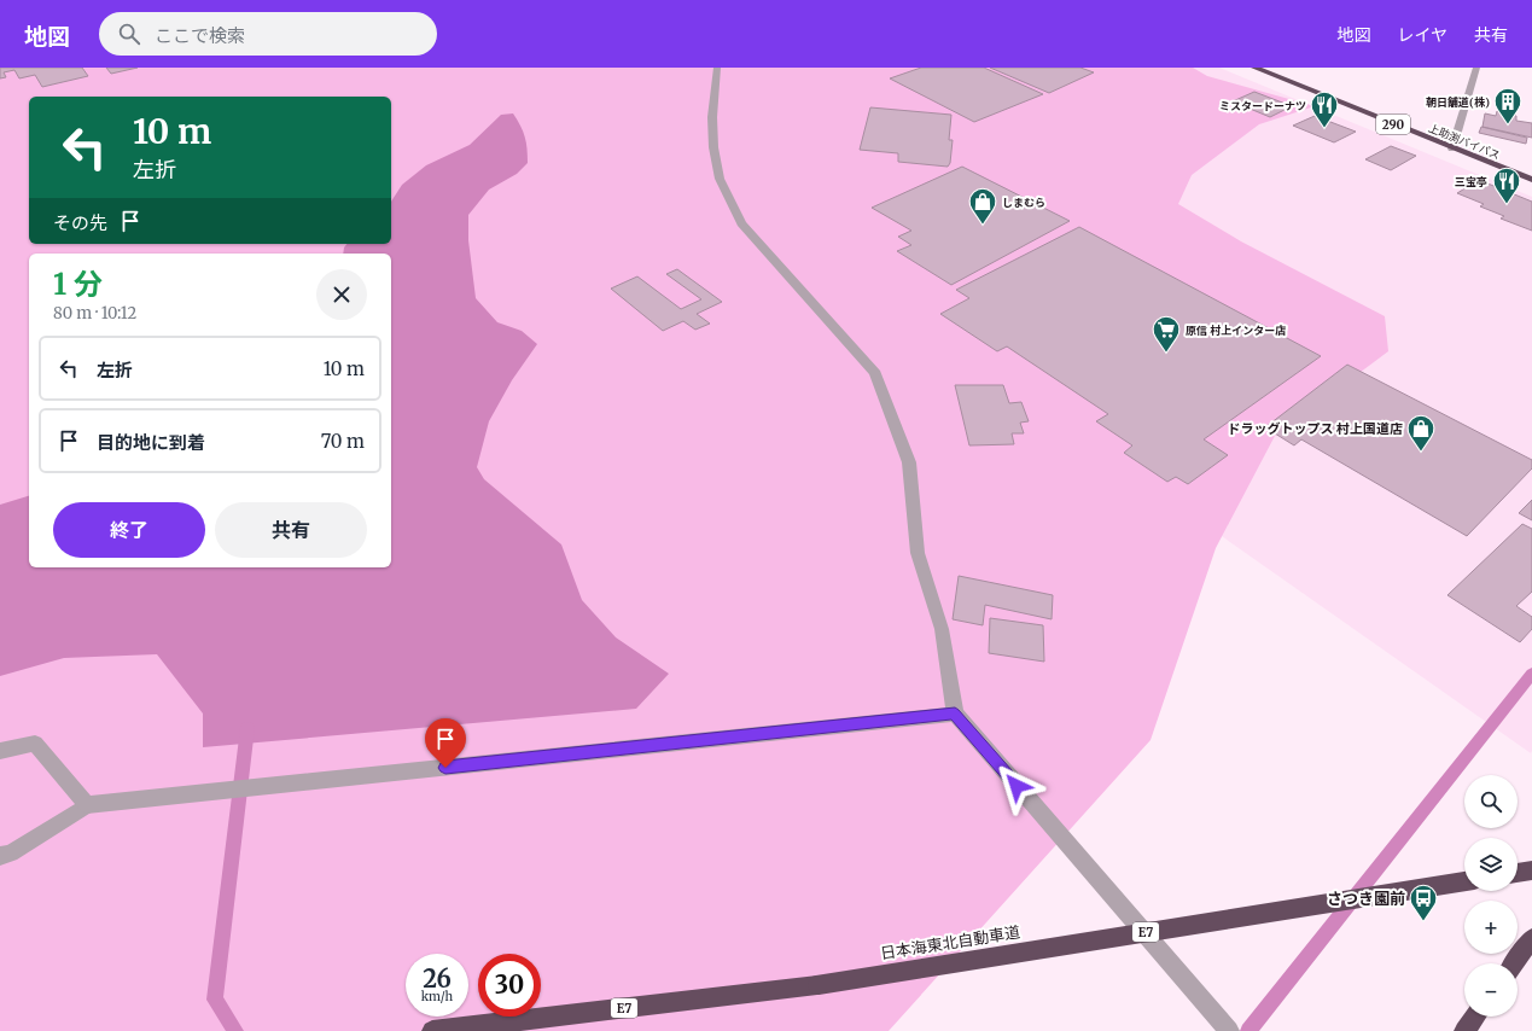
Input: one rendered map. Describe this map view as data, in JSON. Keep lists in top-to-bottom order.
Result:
{
  "streets": {
    "highway": [
      "290",
      "上助渕バイパス",
      "E7",
      "日本海東北自動車道"
    ]
  },
  "places": {
    "building": ["朝日舗道(株)"],
    "restaurant": ["ミスタードーナツ", "三宝亭"],
    "shop": ["しまむら", "ドラッグトップス 村上国道店"],
    "supermarket": ["原信 村上インター店"],
    "bus stop": ["さつき園前"]
  },
  "page": {
    "header": "地図",
    "search": "ここで検索",
    "nav": ["地図", "レイヤ", "共有"],
    "turn": ["10 m", "左折"],
    "then": "その先",
    "heading": ["1 分", "80 m · 10:12"],
    "list": [
      {
        "name": "左折",
        "value": "10 m"
      },
      {
        "name": "目的地に到着",
        "value": "70 m"
      }
    ],
    "buttons": ["終了", "共有"],
    "map_buttons": ["+", "−"],
    "speed": "26 km/h",
    "limit": "30"
  }
}
